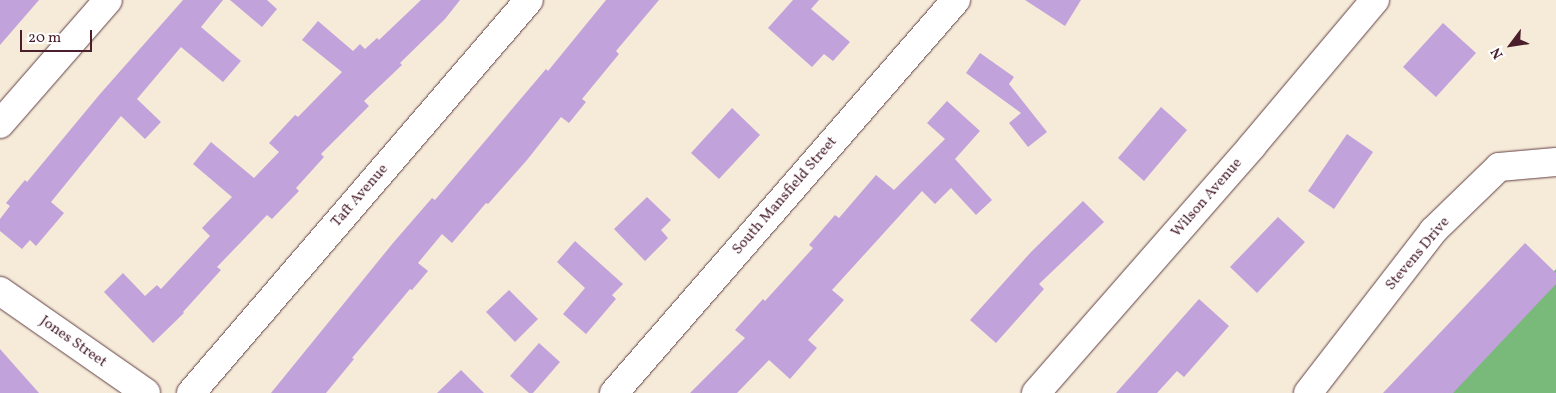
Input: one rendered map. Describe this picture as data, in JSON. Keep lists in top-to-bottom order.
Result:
{
  "streets": {
    "street": [
      "Taft Avenue",
      "South Mansfield Street",
      "Wilson Avenue",
      "Stevens Drive",
      "Jones Street"
    ]
  },
  "scale_bar": "20 m",
  "north": "bottom left"
}
